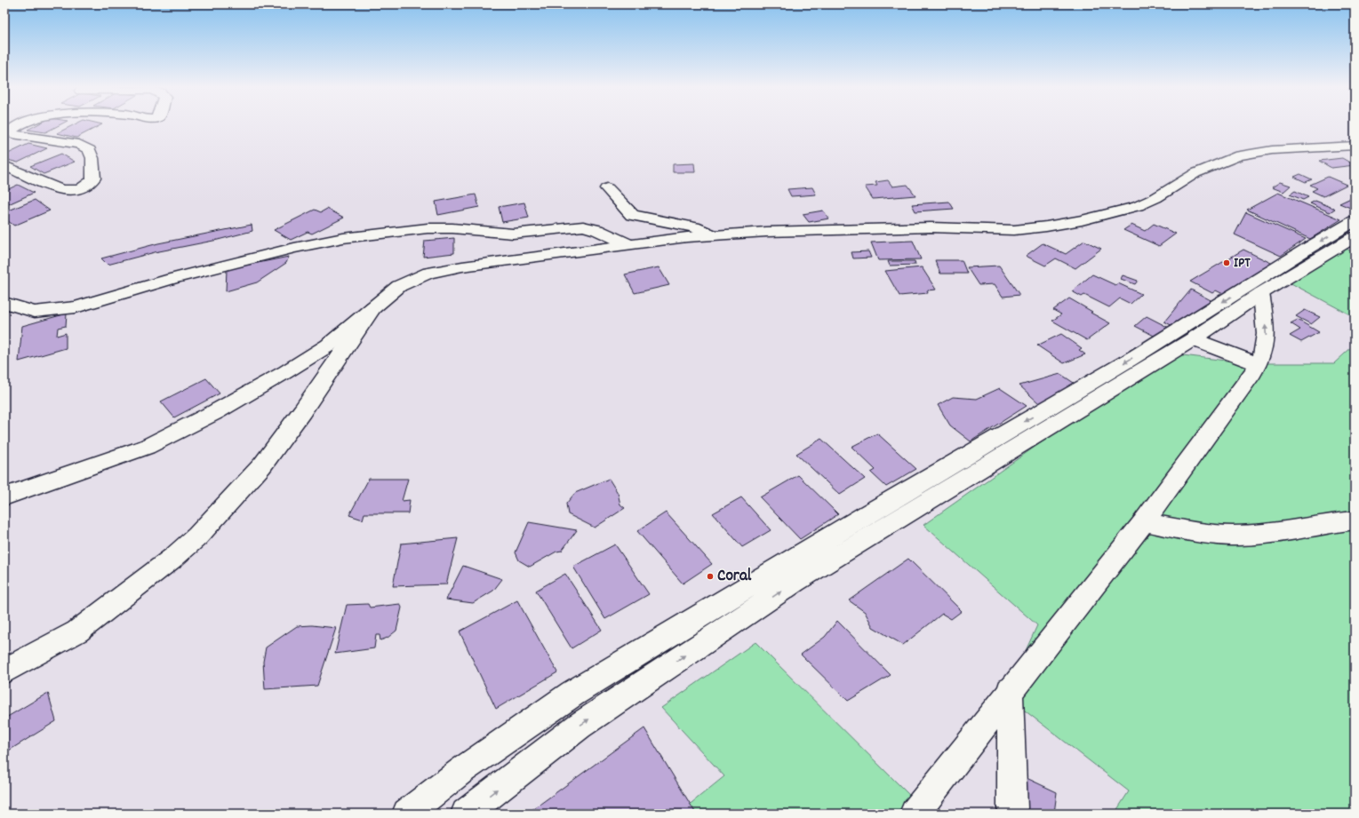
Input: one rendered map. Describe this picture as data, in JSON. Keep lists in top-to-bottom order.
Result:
{
  "places": ["IPT", "Coral"]
}
